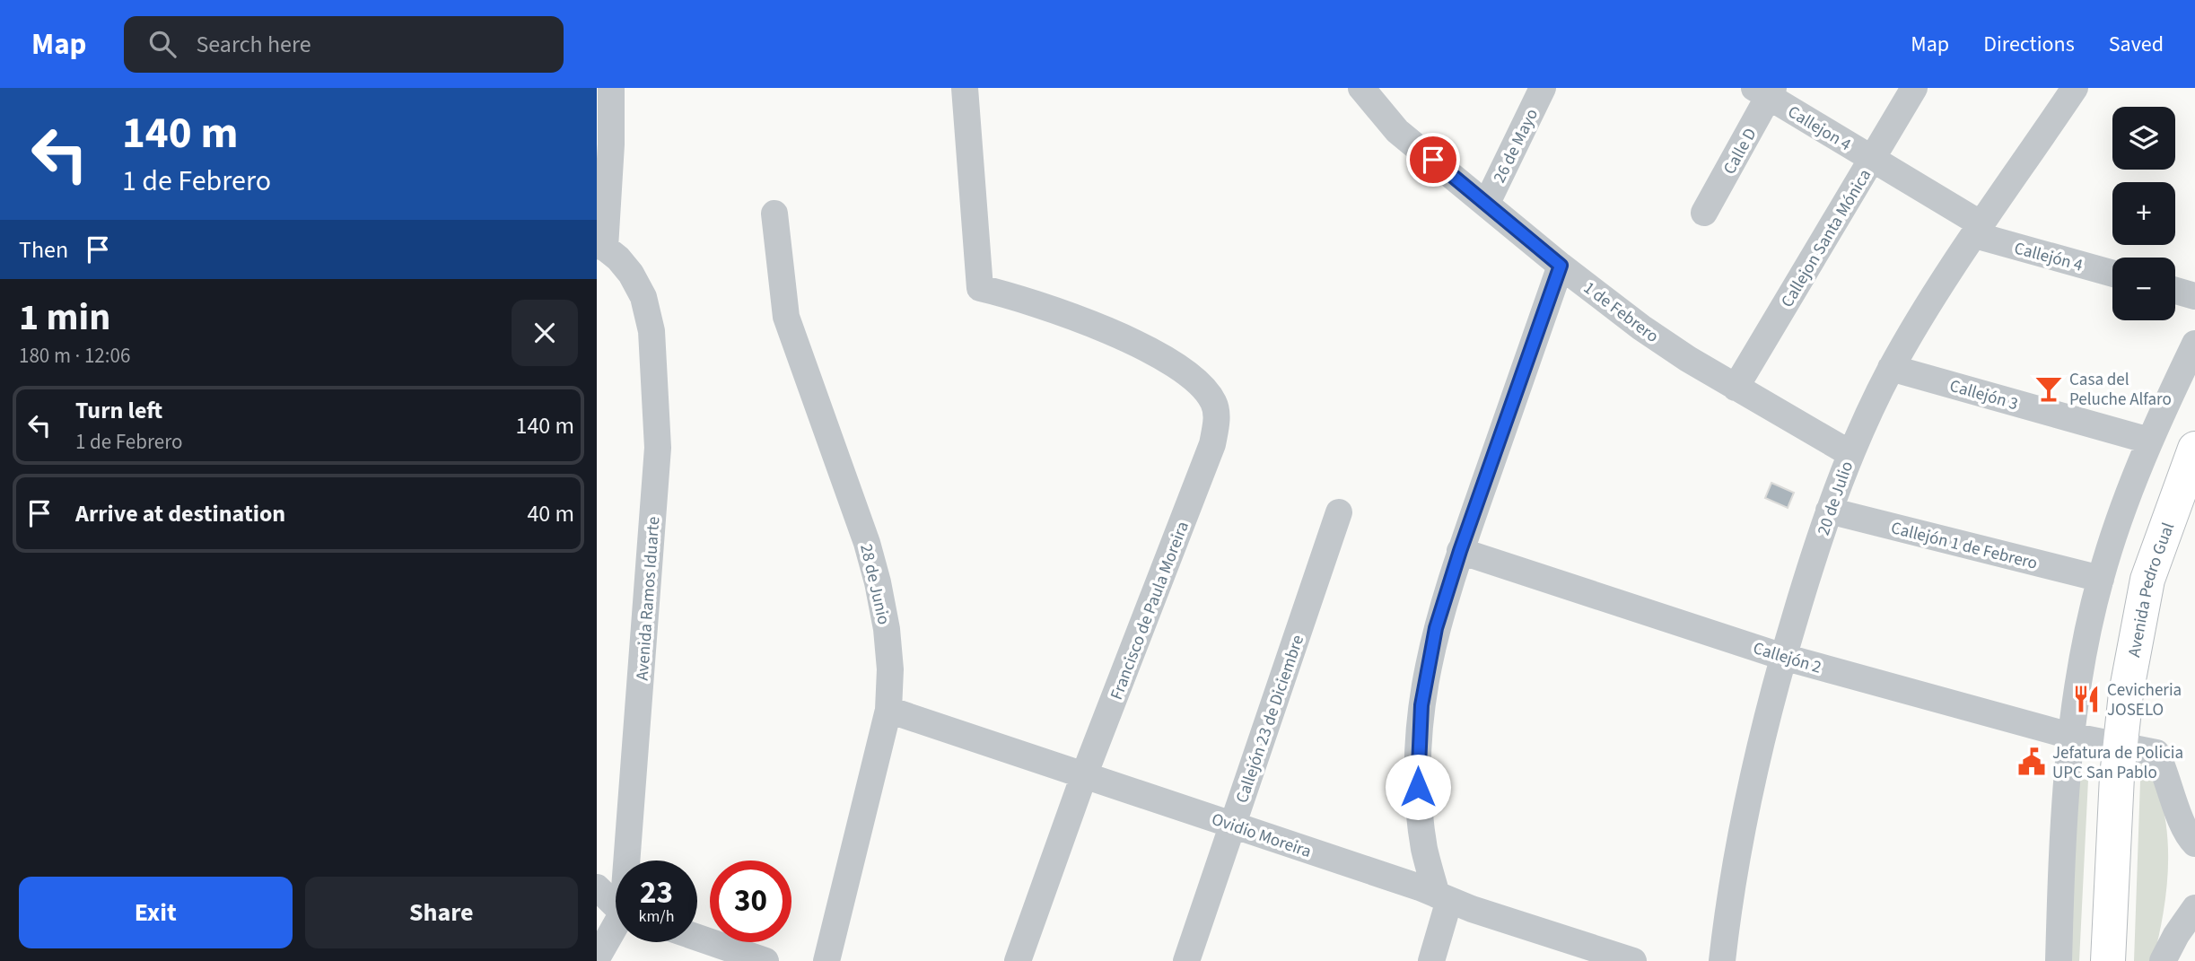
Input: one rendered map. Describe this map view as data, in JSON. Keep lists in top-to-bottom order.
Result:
{
  "streets": {
    "highway": ["Avenida Pedro Gual"],
    "street": [
      "Callejon 4",
      "26 de Mayo",
      "Calle D",
      "Callejon Santa Mónica",
      "Callejón 4",
      "1 de Febrero",
      "Callejón 3",
      "20 de Julio",
      "Callejón 1 de Febrero",
      "28 de Junio",
      "Avenida Ramos Iduarte",
      "Francisco de Paula Moreira",
      "Callejón 2",
      "Callejón 23 de Diciembre",
      "Ovidio Moreira"
    ]
  },
  "crossings": [
    ["Callejon 4", "Calle D"],
    ["Callejon 4", "Callejon Santa Mónica"],
    ["Callejon 4", "Callejón 4"],
    ["Callejon 4", "20 de Julio"],
    ["26 de Mayo", "1 de Febrero"],
    ["Callejon Santa Mónica", "1 de Febrero"],
    ["Callejón 4", "20 de Julio"],
    ["1 de Febrero", "20 de Julio"],
    ["Callejón 3", "20 de Julio"],
    ["20 de Julio", "Callejón 1 de Febrero"],
    ["20 de Julio", "Callejón 2"],
    ["28 de Junio", "Ovidio Moreira"],
    ["Avenida Pedro Gual", "Callejón 2"],
    ["Francisco de Paula Moreira", "Ovidio Moreira"],
    ["Callejón 23 de Diciembre", "Ovidio Moreira"]
  ],
  "places": {
    "bar": ["Casa del Peluche Alfaro"],
    "restaurant": ["Cevicheria JOSELO"],
    "public building": ["Jefatura de Policia UPC San Pablo"]
  },
  "page": {
    "header": "Map",
    "search": "Search here",
    "nav": ["Map", "Directions", "Saved"],
    "turn": ["140 m", "1 de Febrero"],
    "map_buttons": ["+", "−"],
    "then": "Then",
    "heading": ["1 min", "180 m · 12:06"],
    "list": [
      {
        "name": "Turn left",
        "note": "1 de Febrero",
        "value": "140 m"
      },
      {
        "name": "Arrive at destination",
        "value": "40 m"
      }
    ],
    "speed": "23 km/h",
    "limit": "30",
    "buttons": ["Exit", "Share"]
  }
}
